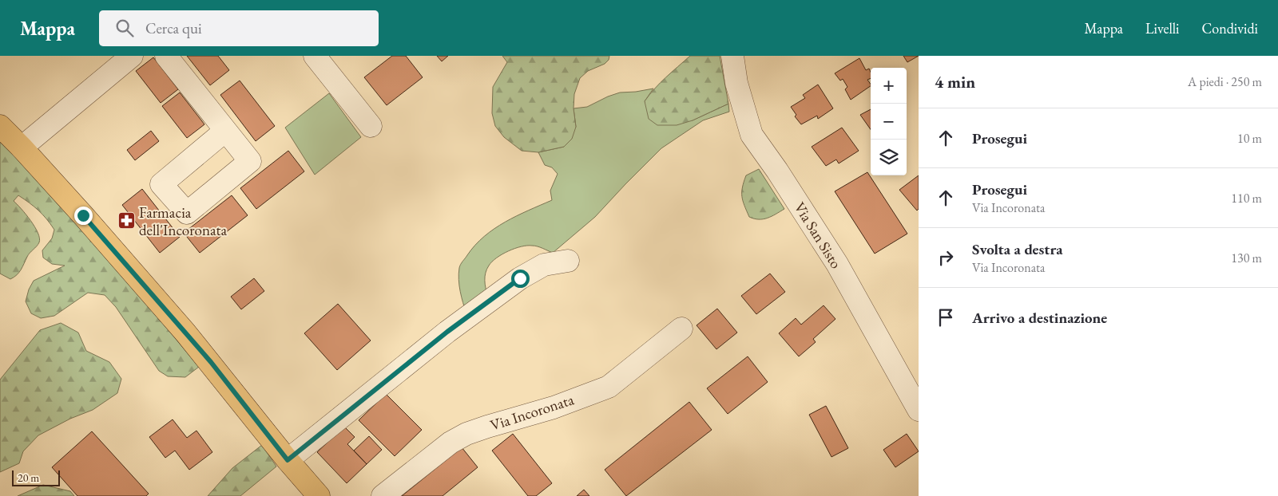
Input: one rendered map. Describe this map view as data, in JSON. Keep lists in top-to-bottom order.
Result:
{
  "streets": {
    "street": ["Via San Sisto", "Via Incoronata"]
  },
  "places": {
    "pharmacy": ["Farmacia dell'Incoronata"]
  },
  "scale_bar": "20 m",
  "page": {
    "header": "Mappa",
    "search": "Cerca qui",
    "nav": ["Mappa", "Livelli", "Condividi"],
    "heading": ["4 min", "A piedi · 250 m"],
    "map_buttons": ["+", "−"],
    "list": [
      ["Prosegui", "10 m"],
      ["Prosegui", "Via Incoronata", "110 m"],
      ["Svolta a destra", "Via Incoronata", "130 m"],
      "Arrivo a destinazione"
    ],
    "scale": "20 m"
  }
}
